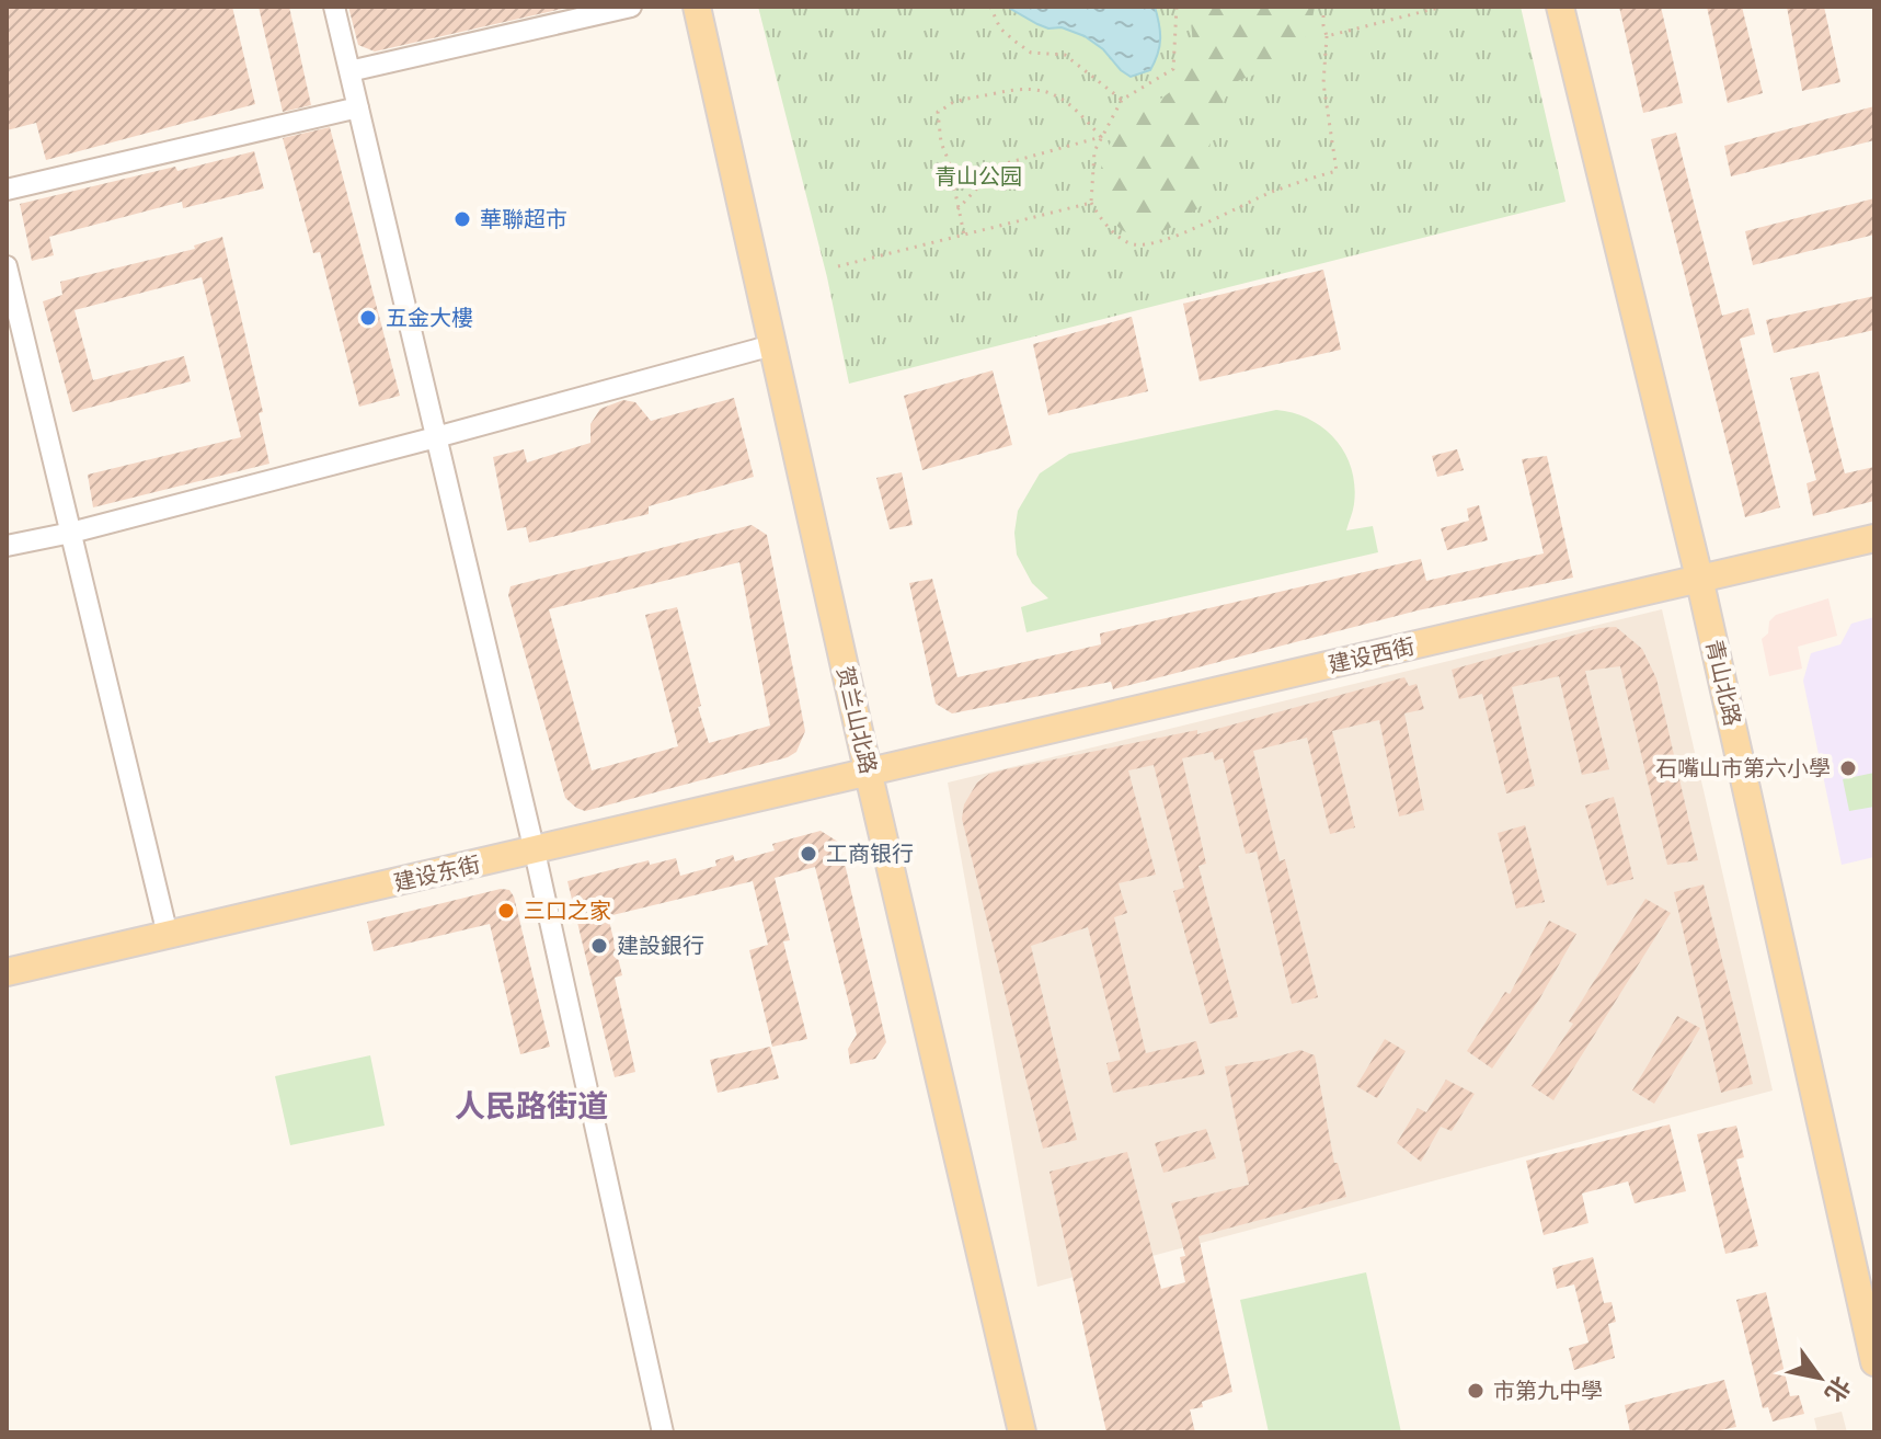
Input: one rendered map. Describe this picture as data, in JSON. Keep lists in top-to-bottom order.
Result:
{
  "streets": {
    "main road": [
      "建设西街",
      "青山北路",
      "贺兰山北路",
      "建设东街"
    ]
  },
  "crossings": [
    ["建设西街", "青山北路"],
    ["建设西街", "贺兰山北路"],
    ["建设西街", "建设东街"],
    ["贺兰山北路", "建设东街"]
  ],
  "districts": ["人民路街道"],
  "parks": ["青山公园"],
  "places": [
    "華聯超市",
    "五金大樓",
    "石嘴山市第六小學",
    "工商银行",
    "三口之家",
    "建設銀行",
    "市第九中學"
  ],
  "north": "bottom right"
}
